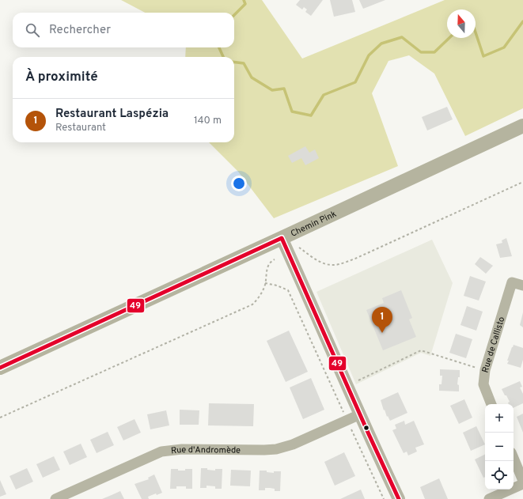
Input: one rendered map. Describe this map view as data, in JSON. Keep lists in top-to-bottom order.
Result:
{
  "streets": {
    "main road": ["Chemin Pink"],
    "street": ["Rue de Callisto", "Rue d'Andromède"]
  },
  "lines": ["transit line 49"],
  "north": "top",
  "page": {
    "search": "Rechercher",
    "heading": "À proximité",
    "list": [
      {
        "mark": "1",
        "name": "Restaurant Laspézia",
        "note": "Restaurant",
        "value": "140 m"
      }
    ],
    "pins": "1",
    "map_buttons": ["+", "−"]
  }
}
